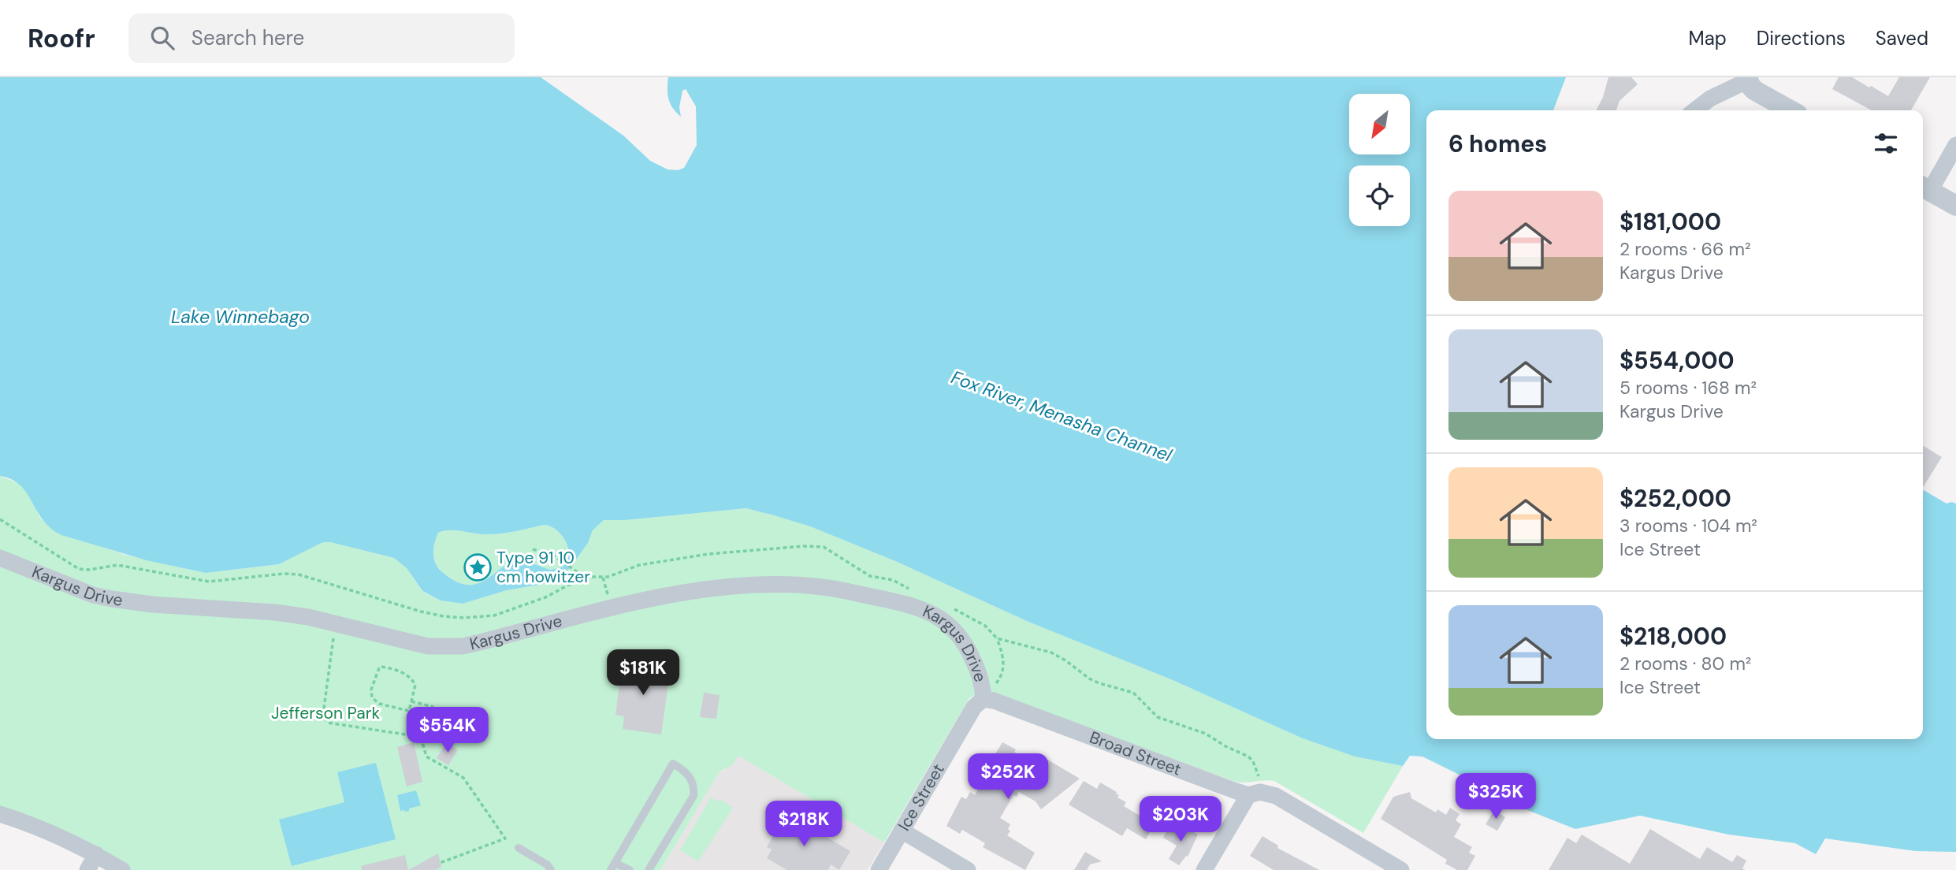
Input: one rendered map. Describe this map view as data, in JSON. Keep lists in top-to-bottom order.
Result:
{
  "streets": {
    "street": ["Kargus Drive", "Broad Street", "Ice Street"]
  },
  "crossings": [
    ["Kargus Drive", "Broad Street"],
    ["Kargus Drive", "Ice Street"],
    ["Broad Street", "Ice Street"]
  ],
  "water": ["Lake Winnebago", "Fox River, Menasha Channel"],
  "parks": ["Jefferson Park"],
  "places": {
    "place": ["Type 91 10 cm howitzer"]
  },
  "north": "bottom left",
  "page": {
    "header": "Roofr",
    "search": "Search here",
    "nav": ["Map", "Directions", "Saved"],
    "heading": "6 homes",
    "list": [
      {
        "name": "$181,000",
        "note": "2 rooms · 66 m² · Kargus Drive"
      },
      {
        "name": "$554,000",
        "note": "5 rooms · 168 m² · Kargus Drive"
      },
      {
        "name": "$252,000",
        "note": "3 rooms · 104 m² · Ice Street"
      },
      {
        "name": "$218,000",
        "note": "2 rooms · 80 m² · Ice Street"
      }
    ],
    "price": [
      "$181K",
      "$554K",
      "$252K",
      "$325K",
      "$203K",
      "$218K"
    ]
  }
}
